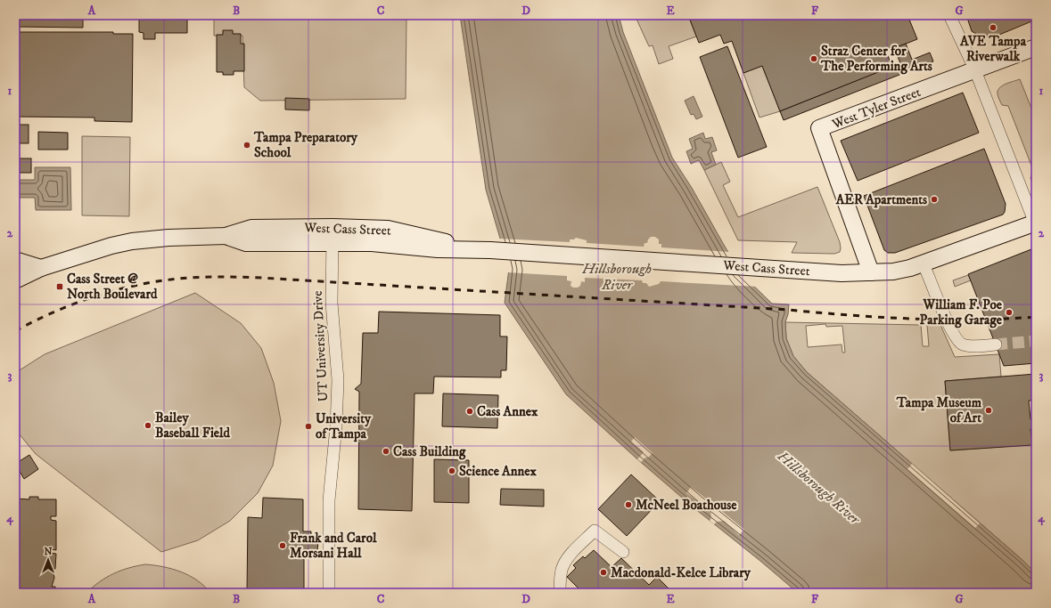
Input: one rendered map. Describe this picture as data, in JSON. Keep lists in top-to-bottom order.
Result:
{
  "streets": {
    "street": ["West Tyler Street", "West Cass Street", "UT University Drive"]
  },
  "crossings": [
    ["West Tyler Street", "West Cass Street"],
    ["West Cass Street", "UT University Drive"]
  ],
  "water": ["Hillsborough River"],
  "places": {
    "other": [
      "AVE Tampa Riverwalk",
      "Straz Center for The Performing Arts",
      "Tampa Preparatory School",
      "AER Apartments",
      "William F. Poe Parking Garage",
      "Tampa Museum of Art",
      "Cass Annex",
      "Bailey Baseball Field",
      "University of Tampa",
      "Cass Building",
      "Science Annex",
      "McNeel Boathouse",
      "Frank and Carol Morsani Hall",
      "Macdonald-Kelce Library"
    ],
    "transit": ["Cass Street @ North Boulevard"]
  },
  "north": "top",
  "grid": {
    "columns": [
      "A",
      "B",
      "C",
      "D",
      "E",
      "F",
      "G"
    ],
    "rows": [
      "1",
      "2",
      "3",
      "4"
    ]
  }
}
